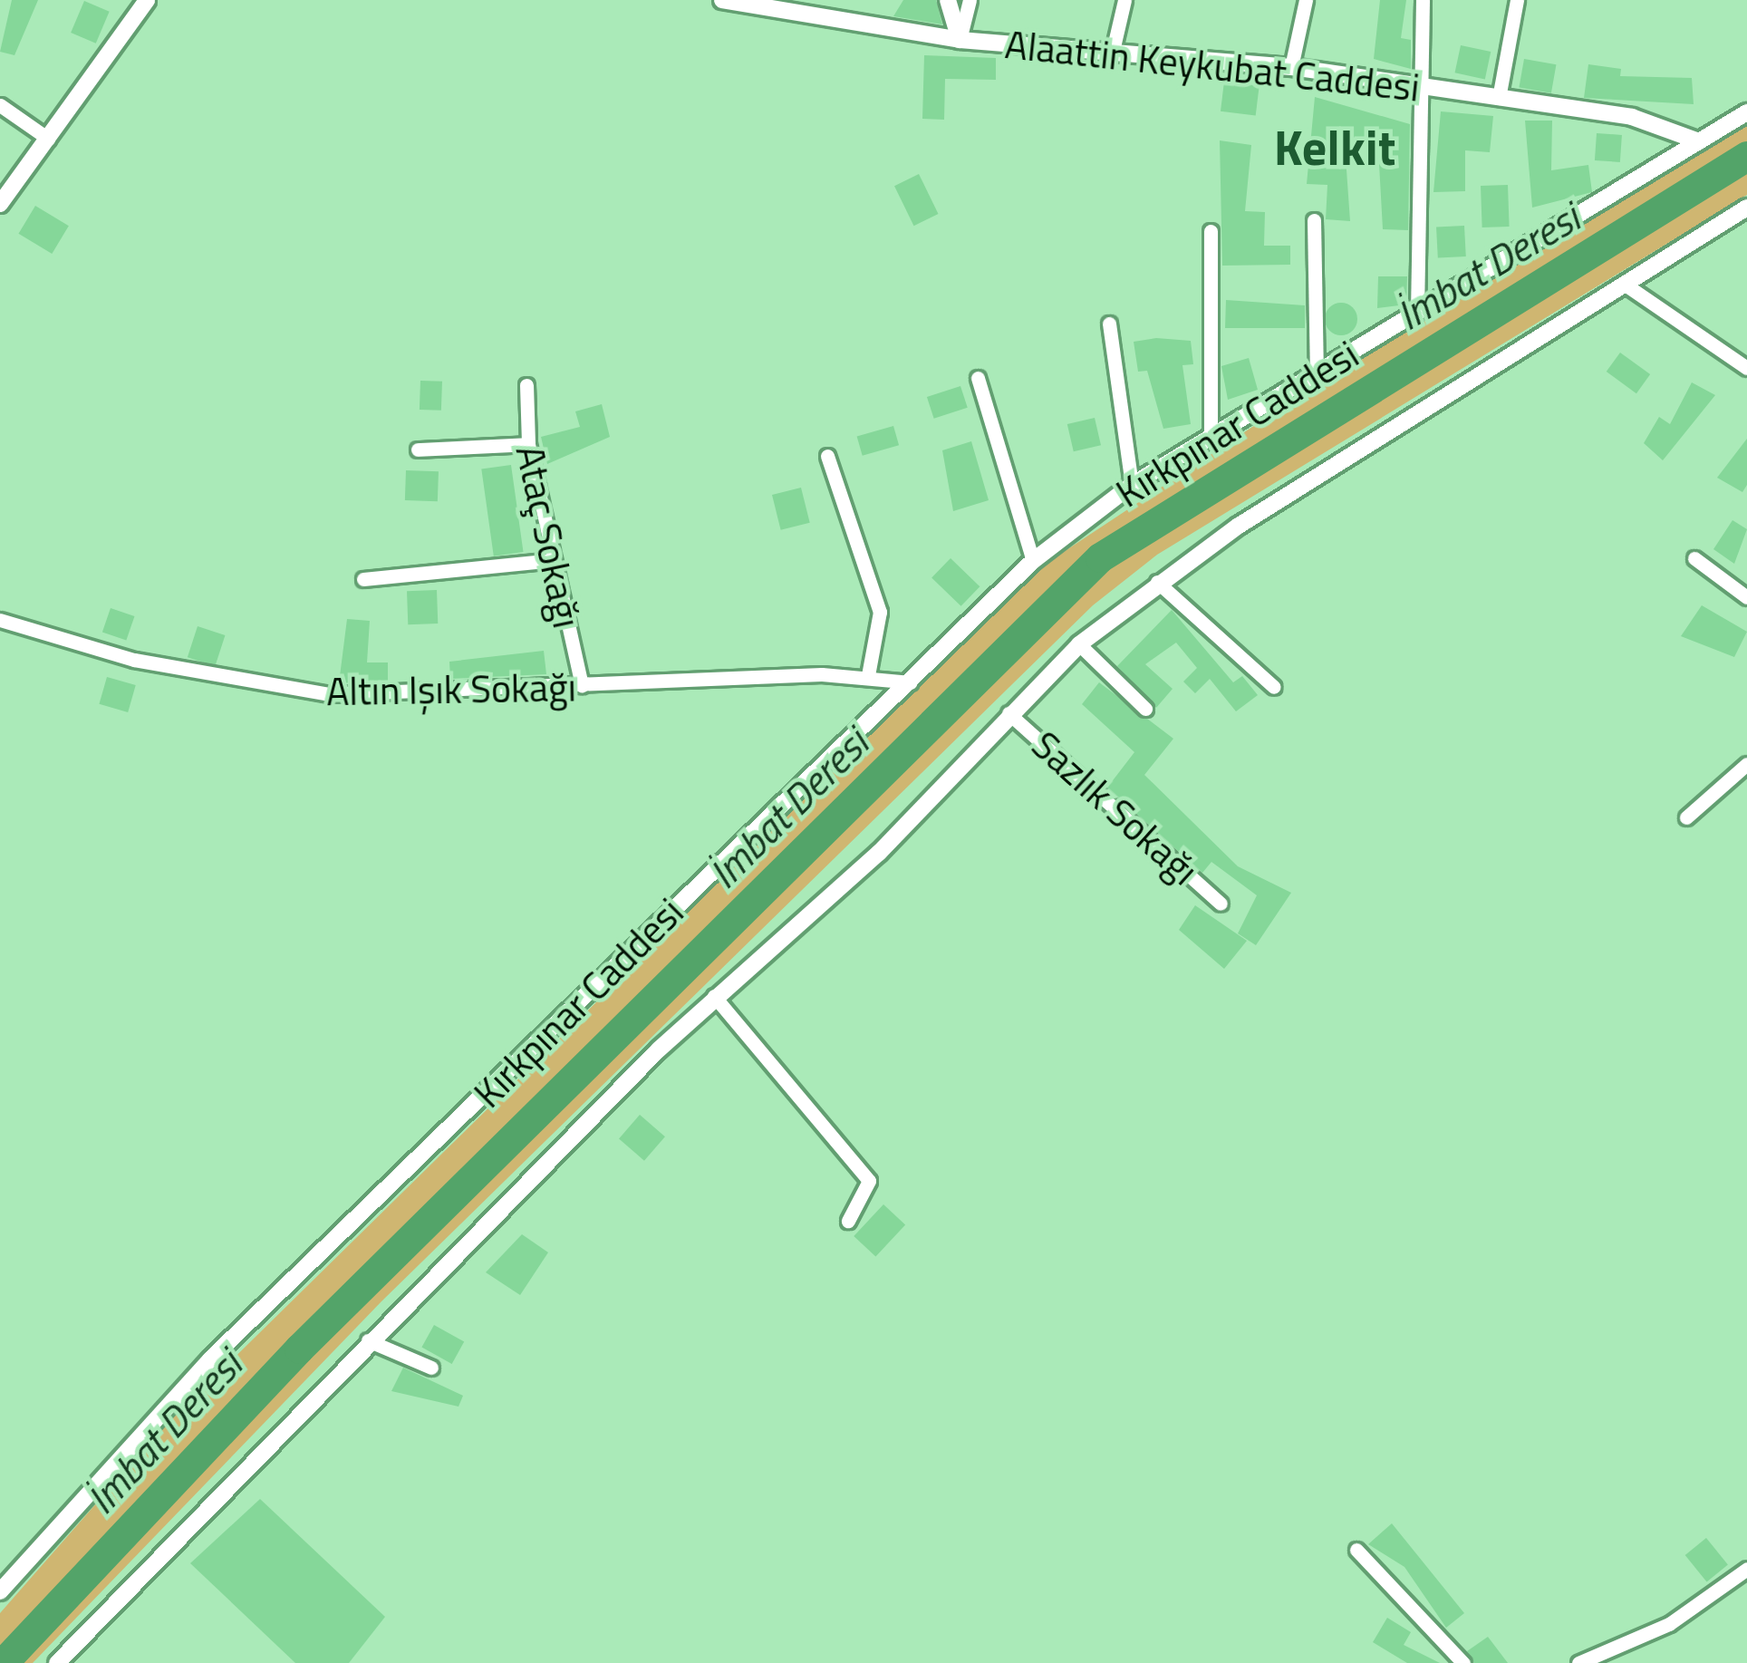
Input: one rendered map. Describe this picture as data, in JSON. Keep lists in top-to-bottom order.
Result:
{
  "streets": {
    "street": [
      "Alaattin Keykubat Caddesi",
      "Kırkpınar Caddesi",
      "Ataç Sokağı",
      "Altın Işık Sokağı",
      "Sazlık Sokağı"
    ]
  },
  "crossings": [
    ["Alaattin Keykubat Caddesi", "Kırkpınar Caddesi"],
    ["Kırkpınar Caddesi", "Altın Işık Sokağı"],
    ["Ataç Sokağı", "Altın Işık Sokağı"]
  ],
  "districts": ["Kelkit"],
  "water": ["İmbat Deresi"]
}
